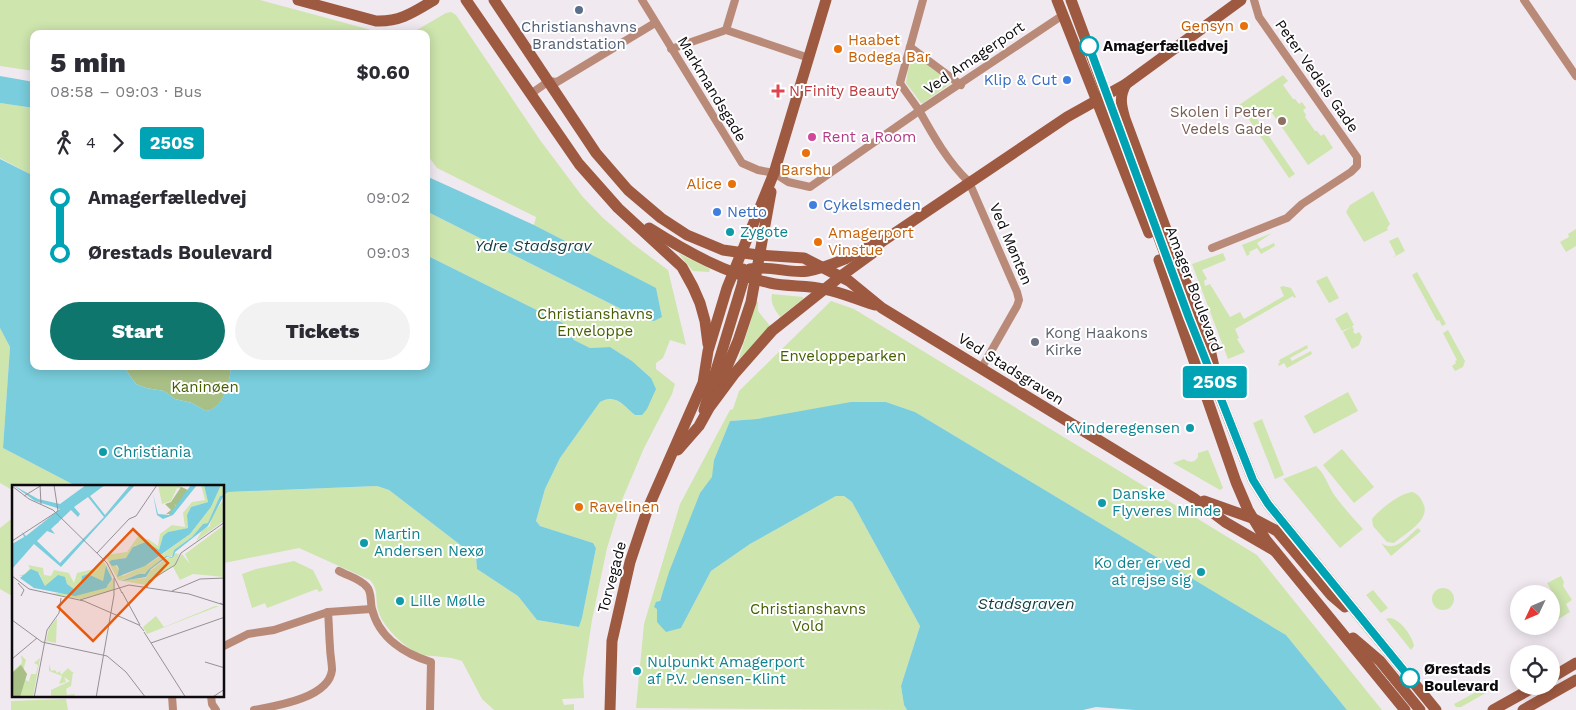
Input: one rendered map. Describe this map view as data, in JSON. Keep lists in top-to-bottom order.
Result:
{
  "streets": {
    "street": [
      "Ved Amagerport",
      "Peter Vedels Gade",
      "Markmandsgade",
      "Ved Mønten",
      "Amager Boulevard",
      "Ved Stadsgraven",
      "Torvegade"
    ]
  },
  "crossings": [
    ["Ved Amagerport", "Markmandsgade"],
    ["Ved Amagerport", "Amager Boulevard"],
    ["Ved Mønten", "Ved Stadsgraven"],
    ["Amager Boulevard", "Ved Stadsgraven"]
  ],
  "water": ["Ydre Stadsgrav", "Stadsgraven"],
  "parks": [
    "Christianshavns Enveloppe",
    "Enveloppeparken",
    "Kaninøen",
    "Christianshavns Vold"
  ],
  "places": {
    "other": [
      "Christianshavns Brandstation",
      "Gensyn",
      "Amagerfælledvej",
      "Haabet Bodega Bar",
      "Klip & Cut",
      "Skolen i Peter Vedels Gade",
      "Rent a Room",
      "Barshu",
      "Alice",
      "Cykelsmeden",
      "Netto",
      "Zygote",
      "Amagerport Vinstue",
      "Kong Haakons Kirke",
      "Kvinderegensen",
      "Christiania",
      "Danske Flyveres Minde",
      "Ravelinen",
      "Martin Andersen Nexø",
      "Ko der er ved at rejse sig",
      "Lille Mølle",
      "Nulpunkt Amagerport af P.V. Jensen-Klint",
      "Ørestads Boulevard"
    ],
    "health": ["N'Finity Beauty"]
  },
  "lines": ["bus line 250S"],
  "north": "bottom left",
  "page": {
    "on_map": "250S",
    "heading": ["5 min", "08:58 – 09:03 · Bus", "$0.60"],
    "legs": ["4", "250S"],
    "list": [
      {
        "name": "Amagerfælledvej",
        "value": "09:02"
      },
      {
        "name": "Ørestads Boulevard",
        "value": "09:03"
      }
    ],
    "buttons": ["Start", "Tickets"]
  }
}
